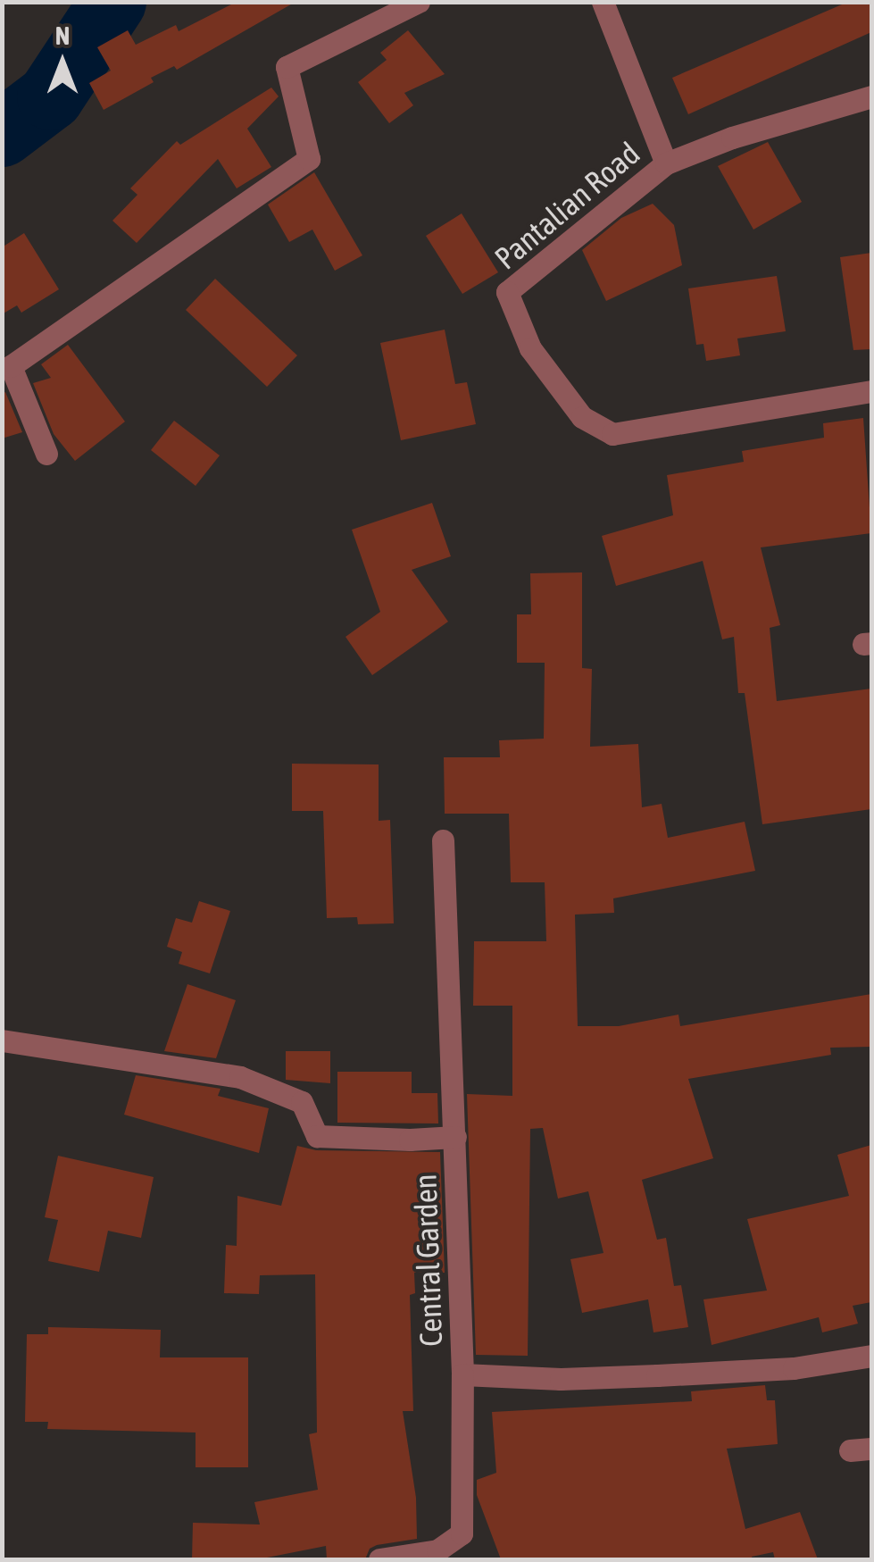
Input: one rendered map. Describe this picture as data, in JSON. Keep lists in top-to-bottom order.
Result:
{
  "streets": {
    "street": ["Pantalian Road", "Central Garden"]
  },
  "north": "top"
}
